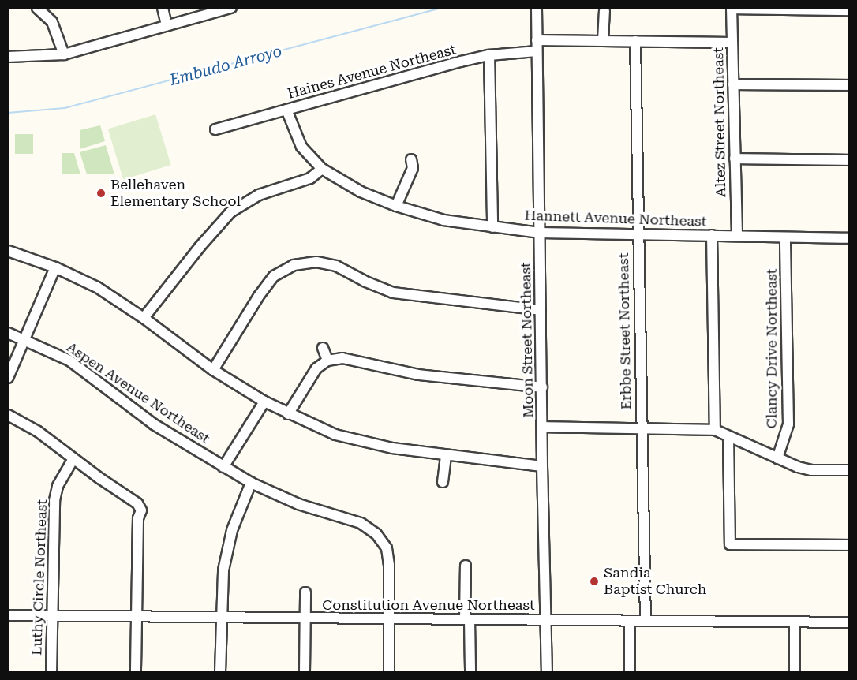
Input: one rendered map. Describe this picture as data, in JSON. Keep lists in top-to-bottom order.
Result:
{
  "streets": {
    "street": [
      "Haines Avenue Northeast",
      "Altez Street Northeast",
      "Hannett Avenue Northeast",
      "Erbbe Street Northeast",
      "Moon Street Northeast",
      "Clancy Drive Northeast",
      "Aspen Avenue Northeast",
      "Luthy Circle Northeast",
      "Constitution Avenue Northeast"
    ]
  },
  "crossings": [
    ["Haines Avenue Northeast", "Hannett Avenue Northeast"],
    ["Haines Avenue Northeast", "Moon Street Northeast"],
    ["Altez Street Northeast", "Hannett Avenue Northeast"],
    ["Hannett Avenue Northeast", "Erbbe Street Northeast"],
    ["Hannett Avenue Northeast", "Moon Street Northeast"],
    ["Hannett Avenue Northeast", "Clancy Drive Northeast"],
    ["Erbbe Street Northeast", "Constitution Avenue Northeast"],
    ["Moon Street Northeast", "Constitution Avenue Northeast"],
    ["Aspen Avenue Northeast", "Constitution Avenue Northeast"],
    ["Luthy Circle Northeast", "Constitution Avenue Northeast"]
  ],
  "water": ["Embudo Arroyo"],
  "places": ["Bellehaven Elementary School", "Sandia Baptist Church"]
}
